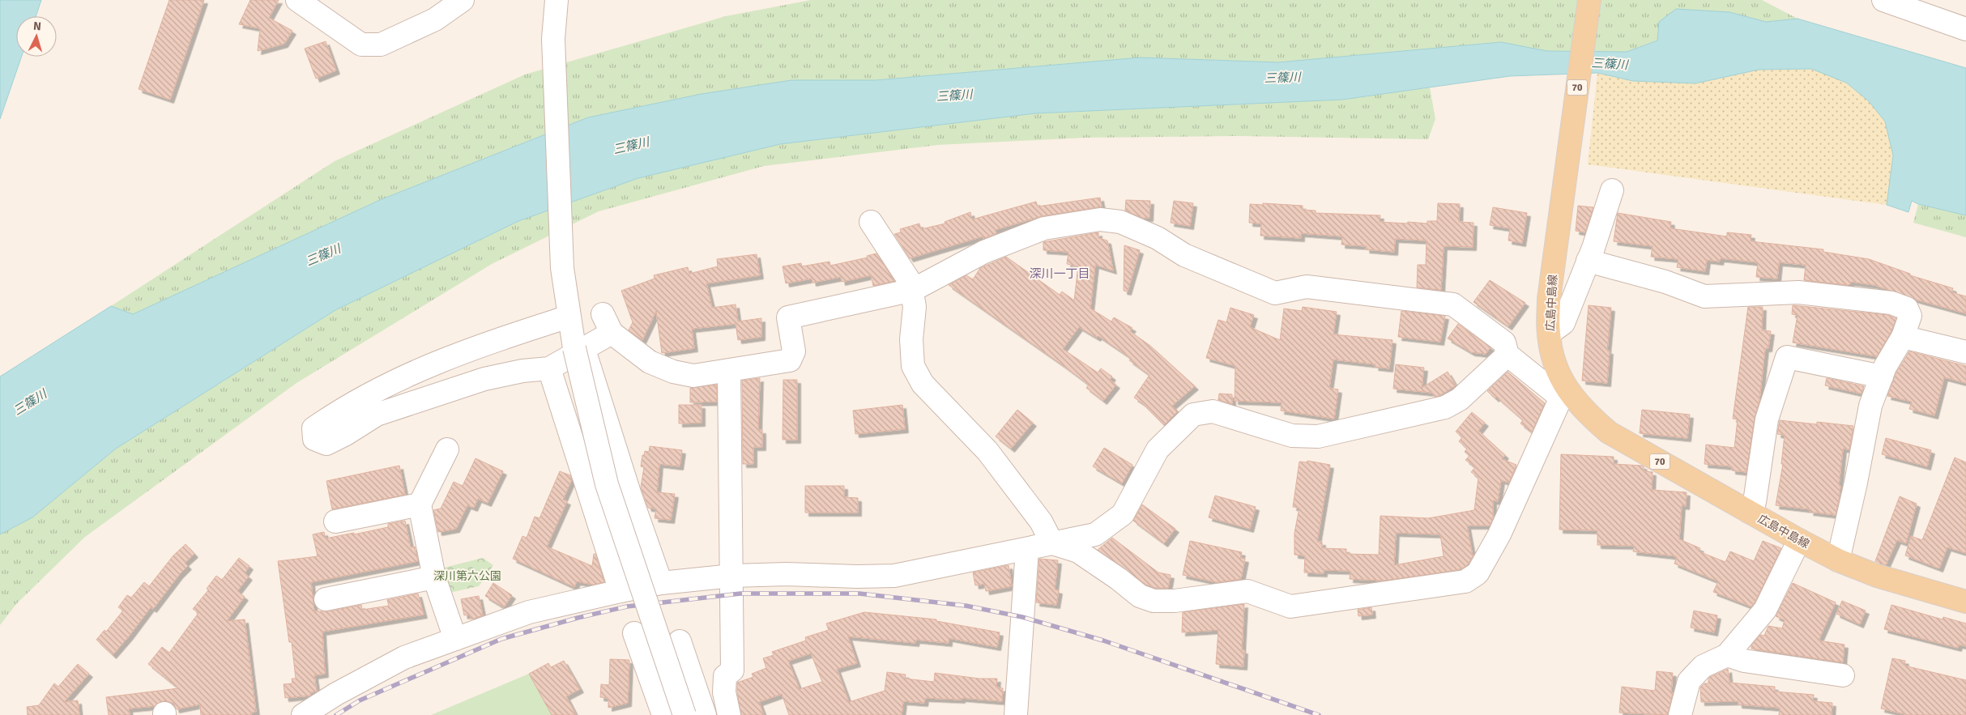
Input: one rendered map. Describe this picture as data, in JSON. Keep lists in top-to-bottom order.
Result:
{
  "streets": {
    "main road": ["70", "広島中島線"]
  },
  "districts": ["深川一丁目"],
  "water": ["三篠川"],
  "parks": ["深川第六公園"],
  "north": "top"
}
